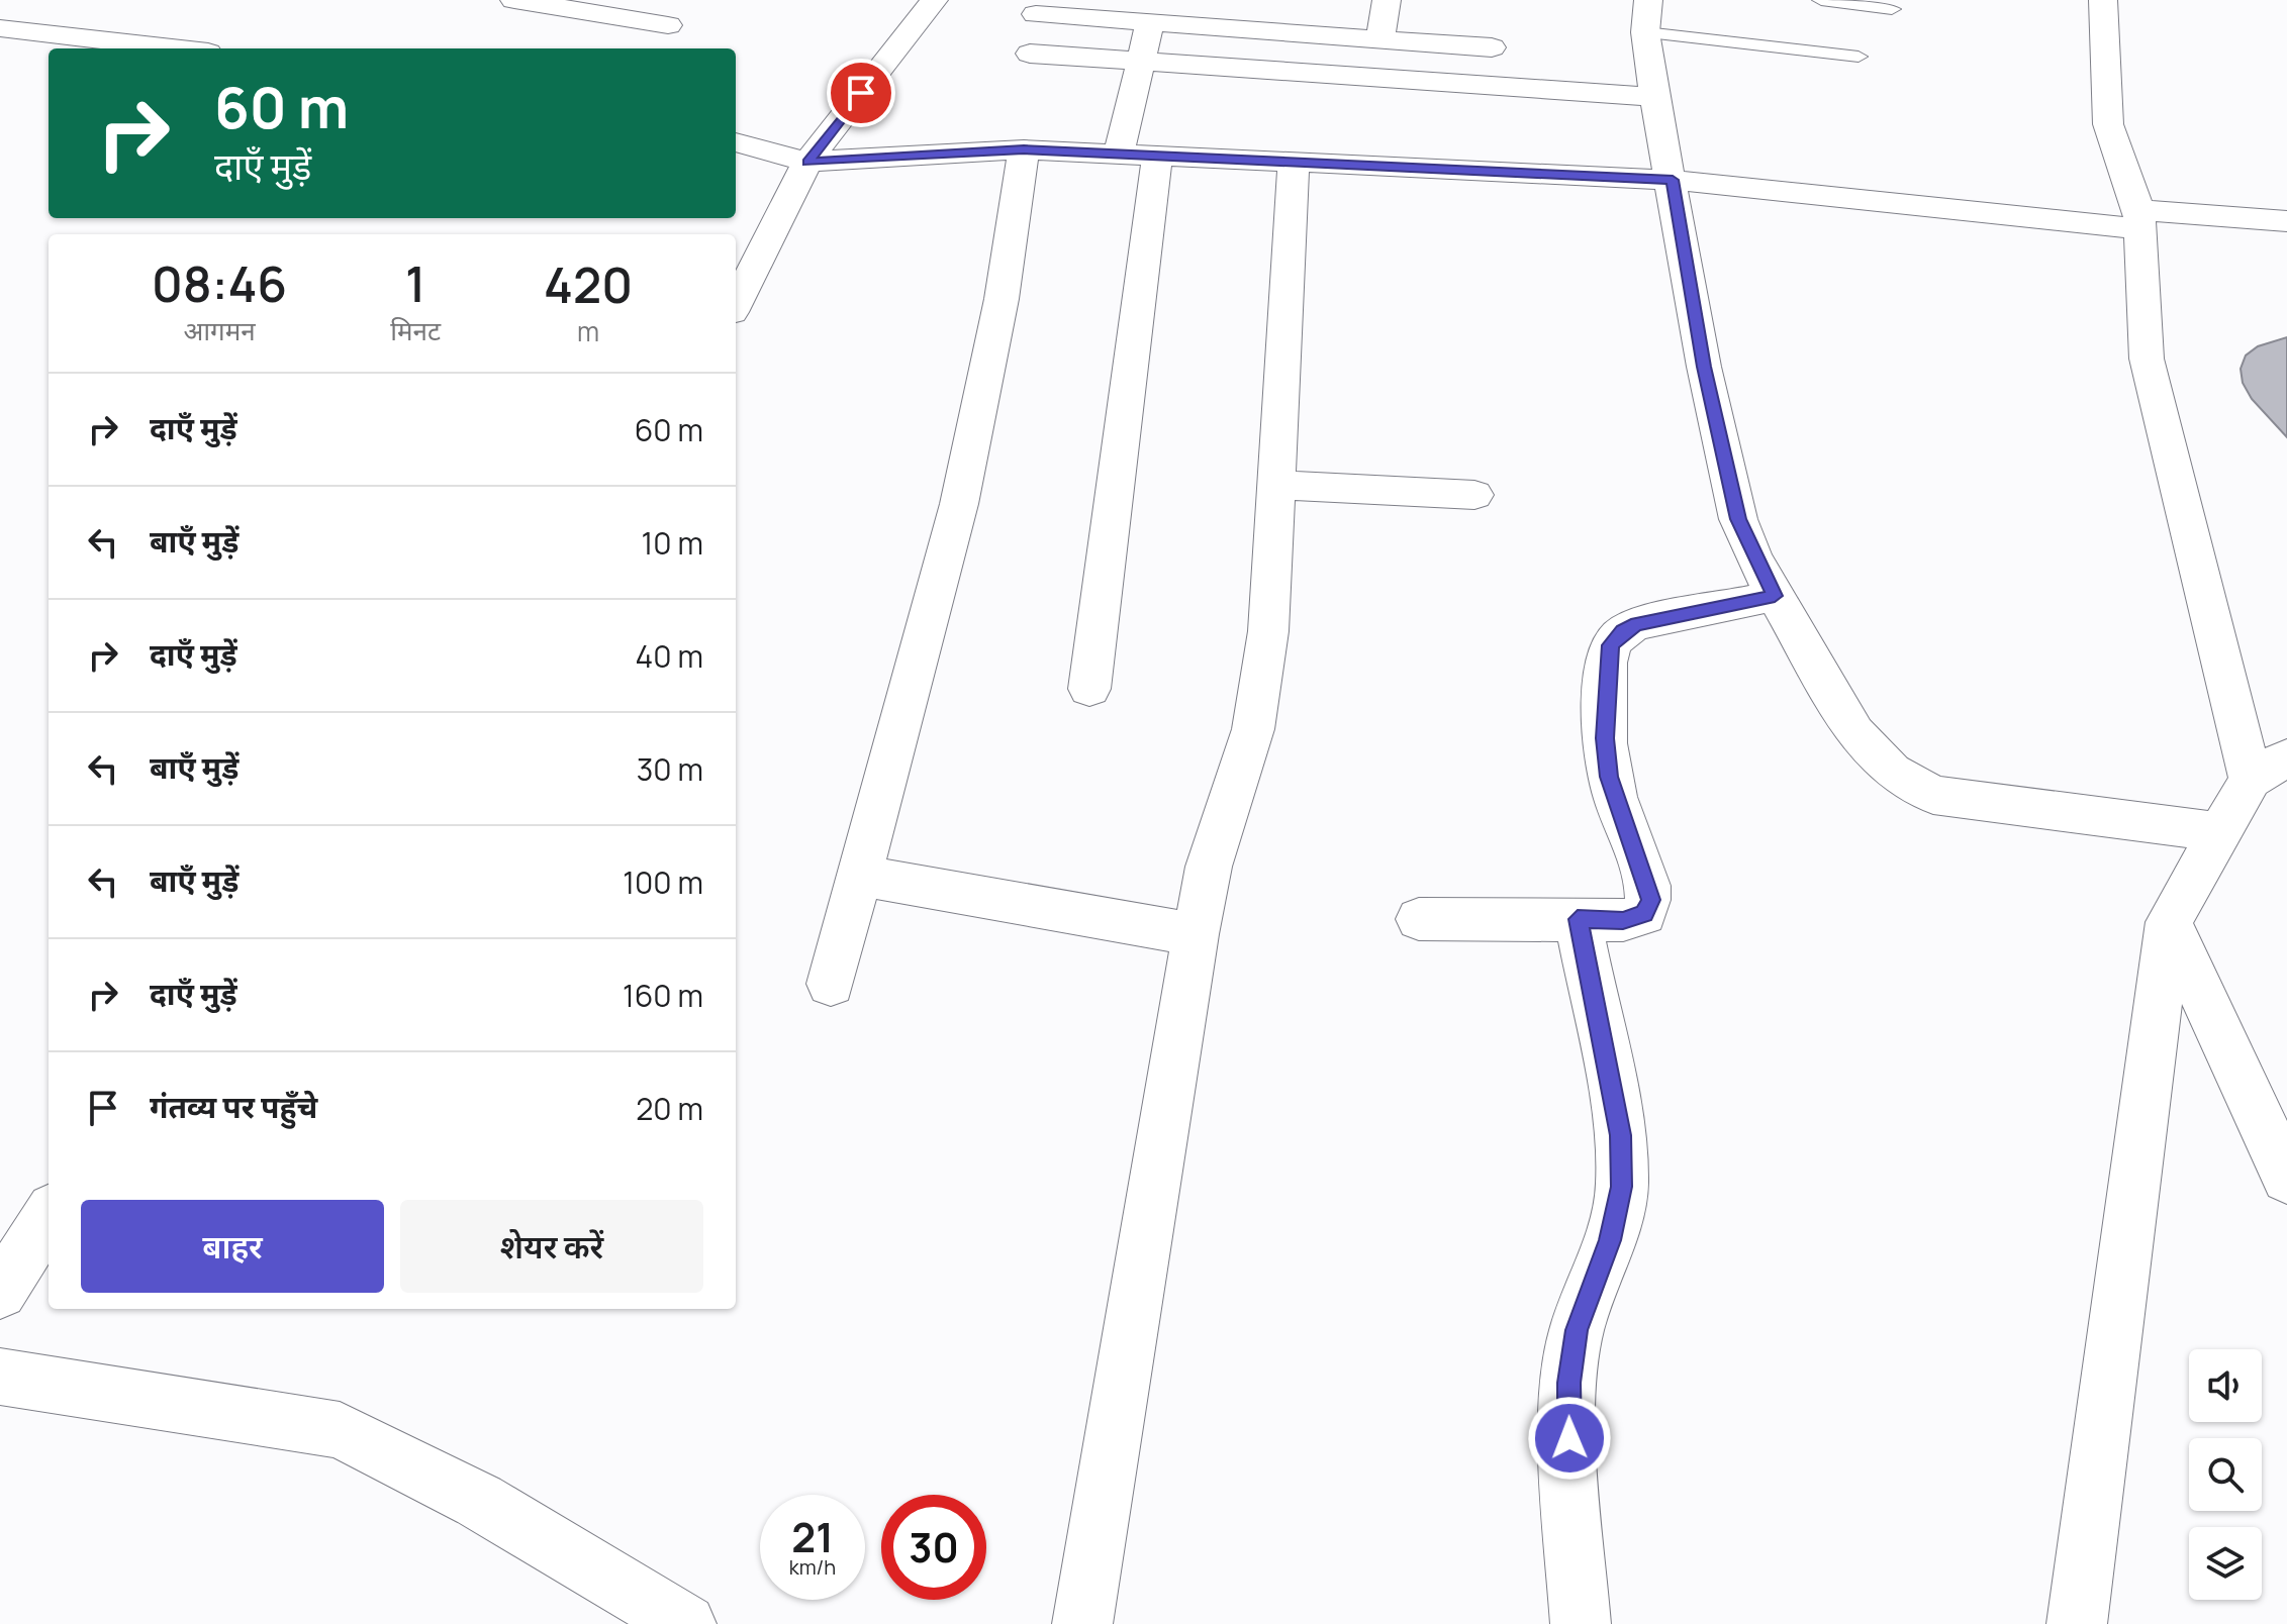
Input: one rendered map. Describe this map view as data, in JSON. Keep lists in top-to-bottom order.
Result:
{
  "page": {
    "turn": ["60 m", "दाएँ मुड़ें"],
    "eta": [
      "08:46",
      "आगमन",
      "1",
      "मिनट",
      "420",
      "m"
    ],
    "list": [
      {
        "name": "दाएँ मुड़ें",
        "value": "60 m"
      },
      {
        "name": "बाएँ मुड़ें",
        "value": "10 m"
      },
      {
        "name": "दाएँ मुड़ें",
        "value": "40 m"
      },
      {
        "name": "बाएँ मुड़ें",
        "value": "30 m"
      },
      {
        "name": "बाएँ मुड़ें",
        "value": "100 m"
      },
      {
        "name": "दाएँ मुड़ें",
        "value": "160 m"
      },
      {
        "name": "गंतव्य पर पहुँचे",
        "value": "20 m"
      }
    ],
    "buttons": ["बाहर", "शेयर करें"],
    "speed": "21 km/h",
    "limit": "30"
  }
}
